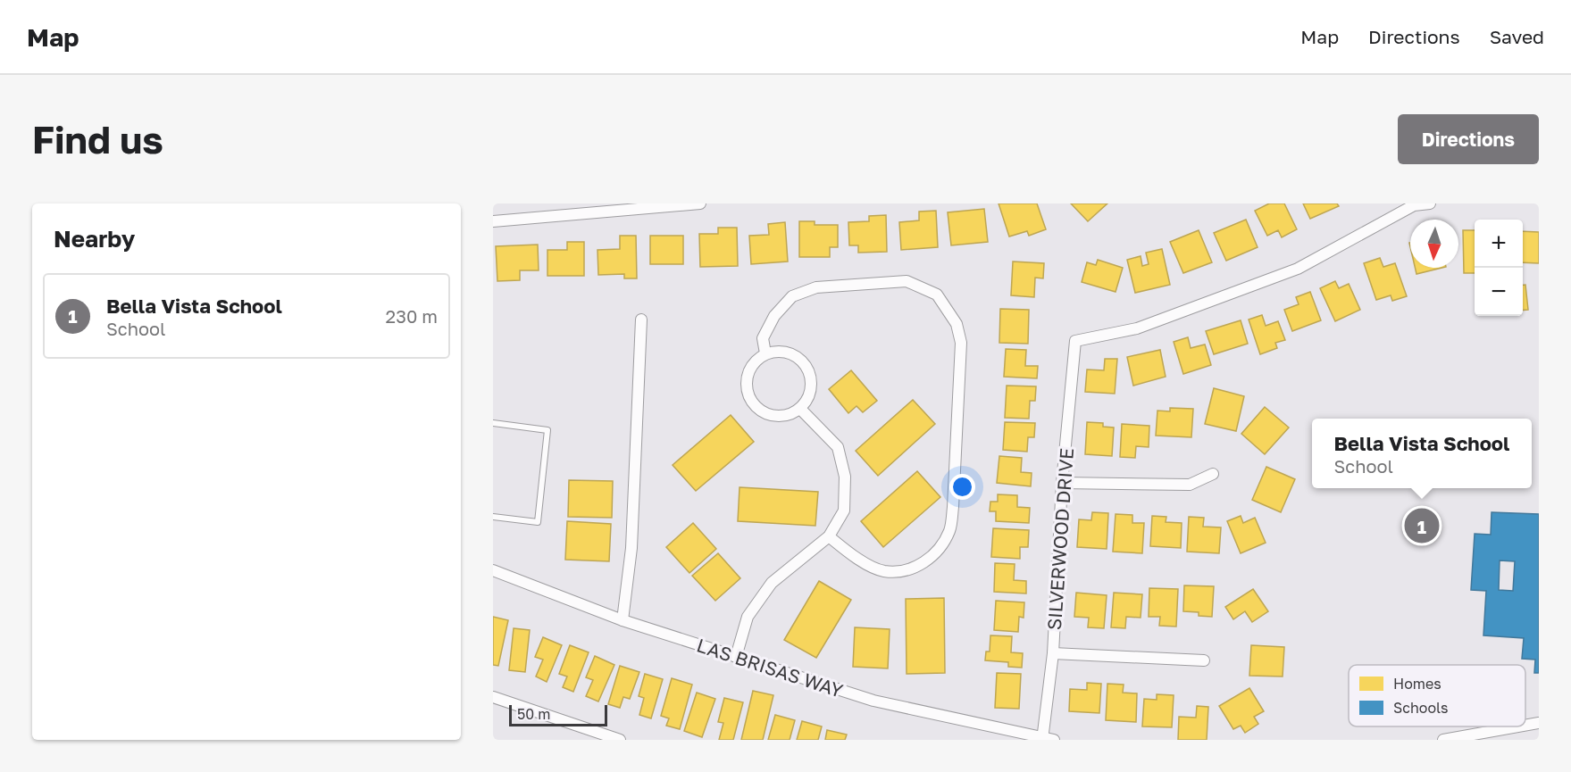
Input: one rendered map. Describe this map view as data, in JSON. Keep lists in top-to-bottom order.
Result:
{
  "streets": {
    "street": ["SILVERWOOD DRIVE", "LAS BRISAS WAY"]
  },
  "crossings": [
    ["SILVERWOOD DRIVE", "LAS BRISAS WAY"]
  ],
  "legend": ["Homes", "Schools"],
  "scale_bar": "50 m",
  "north": "bottom",
  "page": {
    "header": "Map",
    "nav": ["Map", "Directions", "Saved"],
    "buttons": "Directions",
    "title": "Find us",
    "heading": "Nearby",
    "map_buttons": ["+", "−"],
    "list": [
      {
        "mark": "1",
        "name": "Bella Vista School",
        "note": "School",
        "value": "230 m"
      }
    ],
    "popup": ["Bella Vista School", "School"],
    "pins": "1",
    "scale": "50 m"
  }
}
